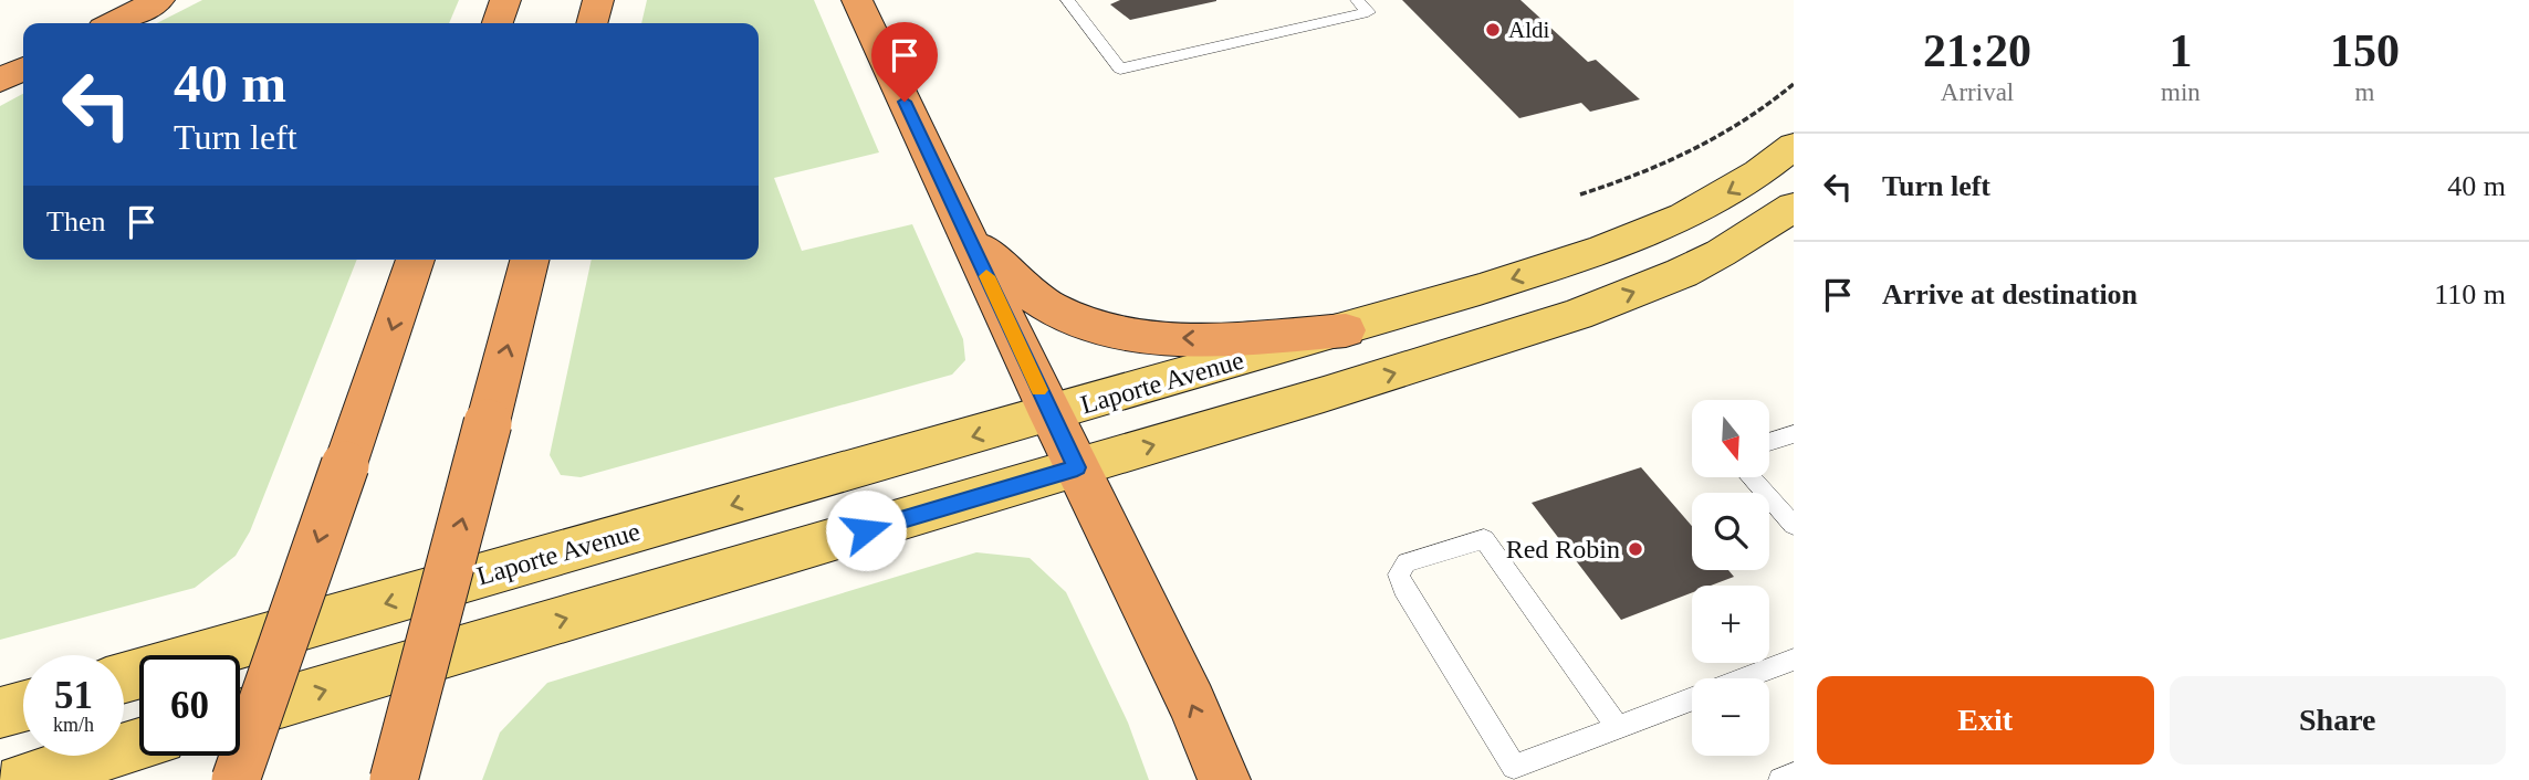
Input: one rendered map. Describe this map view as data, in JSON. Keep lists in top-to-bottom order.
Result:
{
  "streets": {
    "main road": ["Laporte Avenue"]
  },
  "places": ["Aldi", "Red Robin"],
  "north": "bottom",
  "page": {
    "eta": [
      "21:20",
      "Arrival",
      "1",
      "min",
      "150",
      "m"
    ],
    "turn": ["40 m", "Turn left"],
    "list": [
      {
        "name": "Turn left",
        "value": "40 m"
      },
      {
        "name": "Arrive at destination",
        "value": "110 m"
      }
    ],
    "then": "Then",
    "map_buttons": ["+", "−"],
    "speed": "51 km/h",
    "limit": "60",
    "buttons": ["Exit", "Share"]
  }
}
